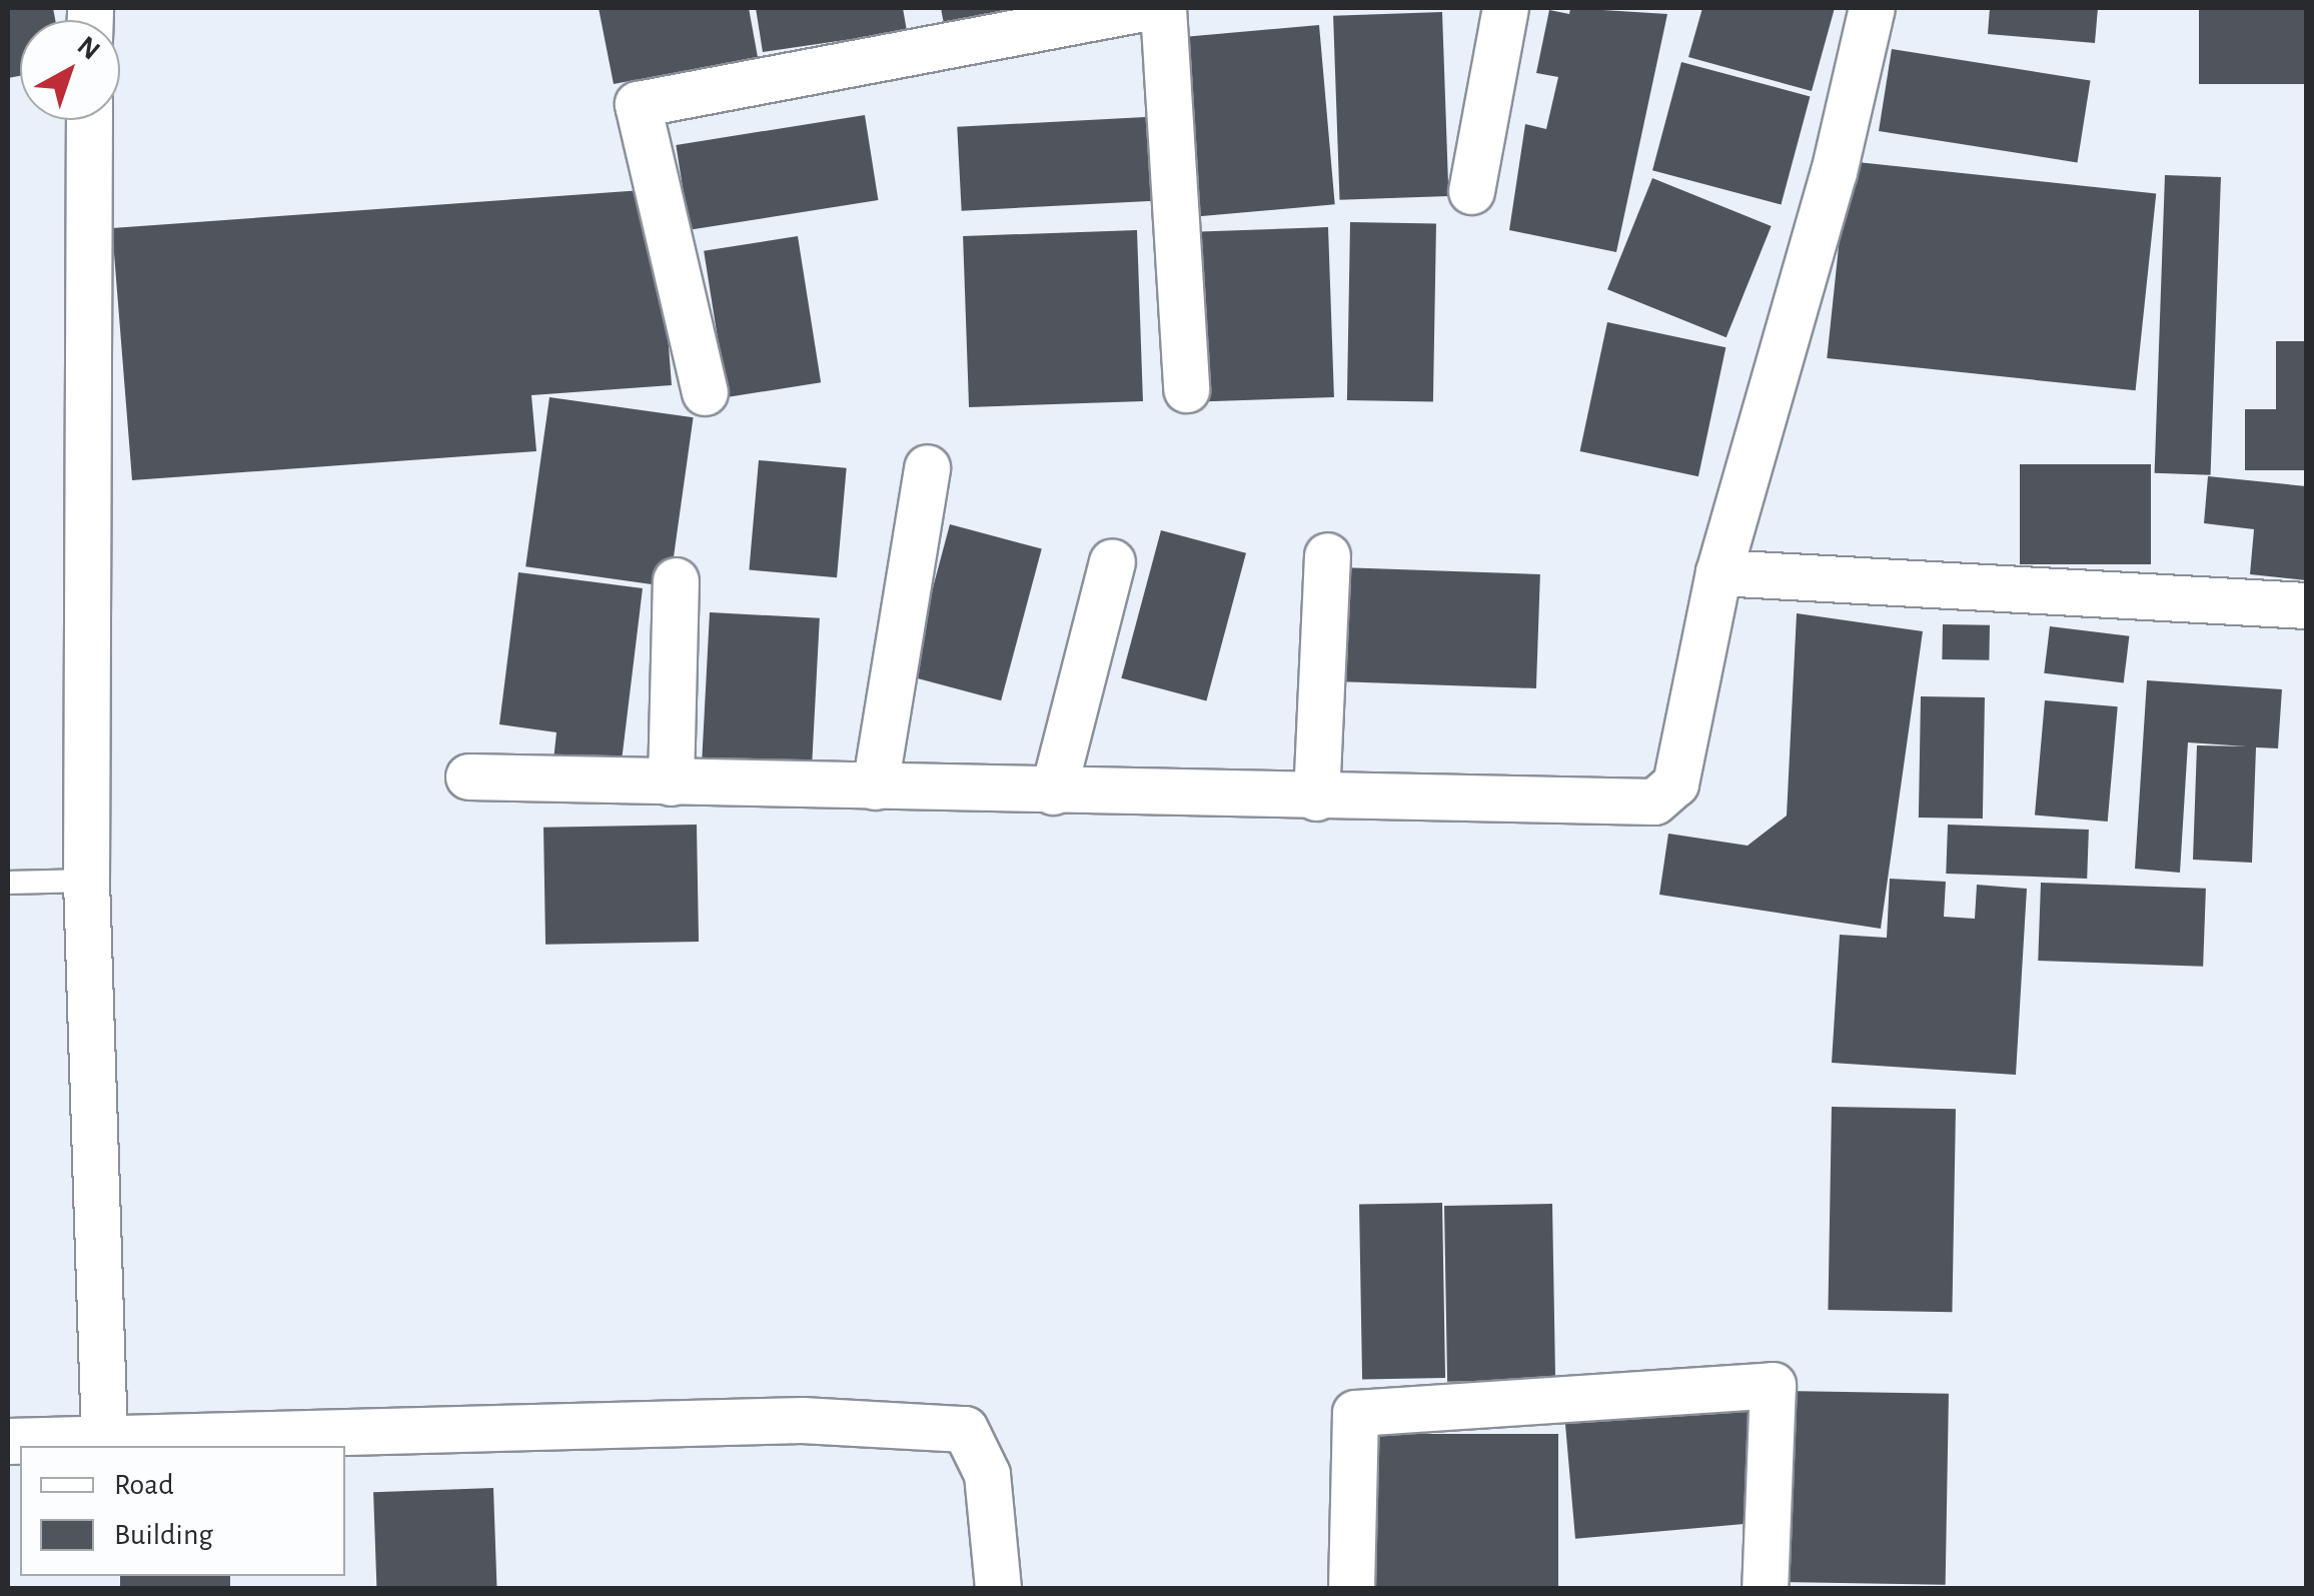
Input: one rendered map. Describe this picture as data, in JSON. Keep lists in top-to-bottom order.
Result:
{
  "legend": ["Road", "Building"],
  "north": "top right"
}
